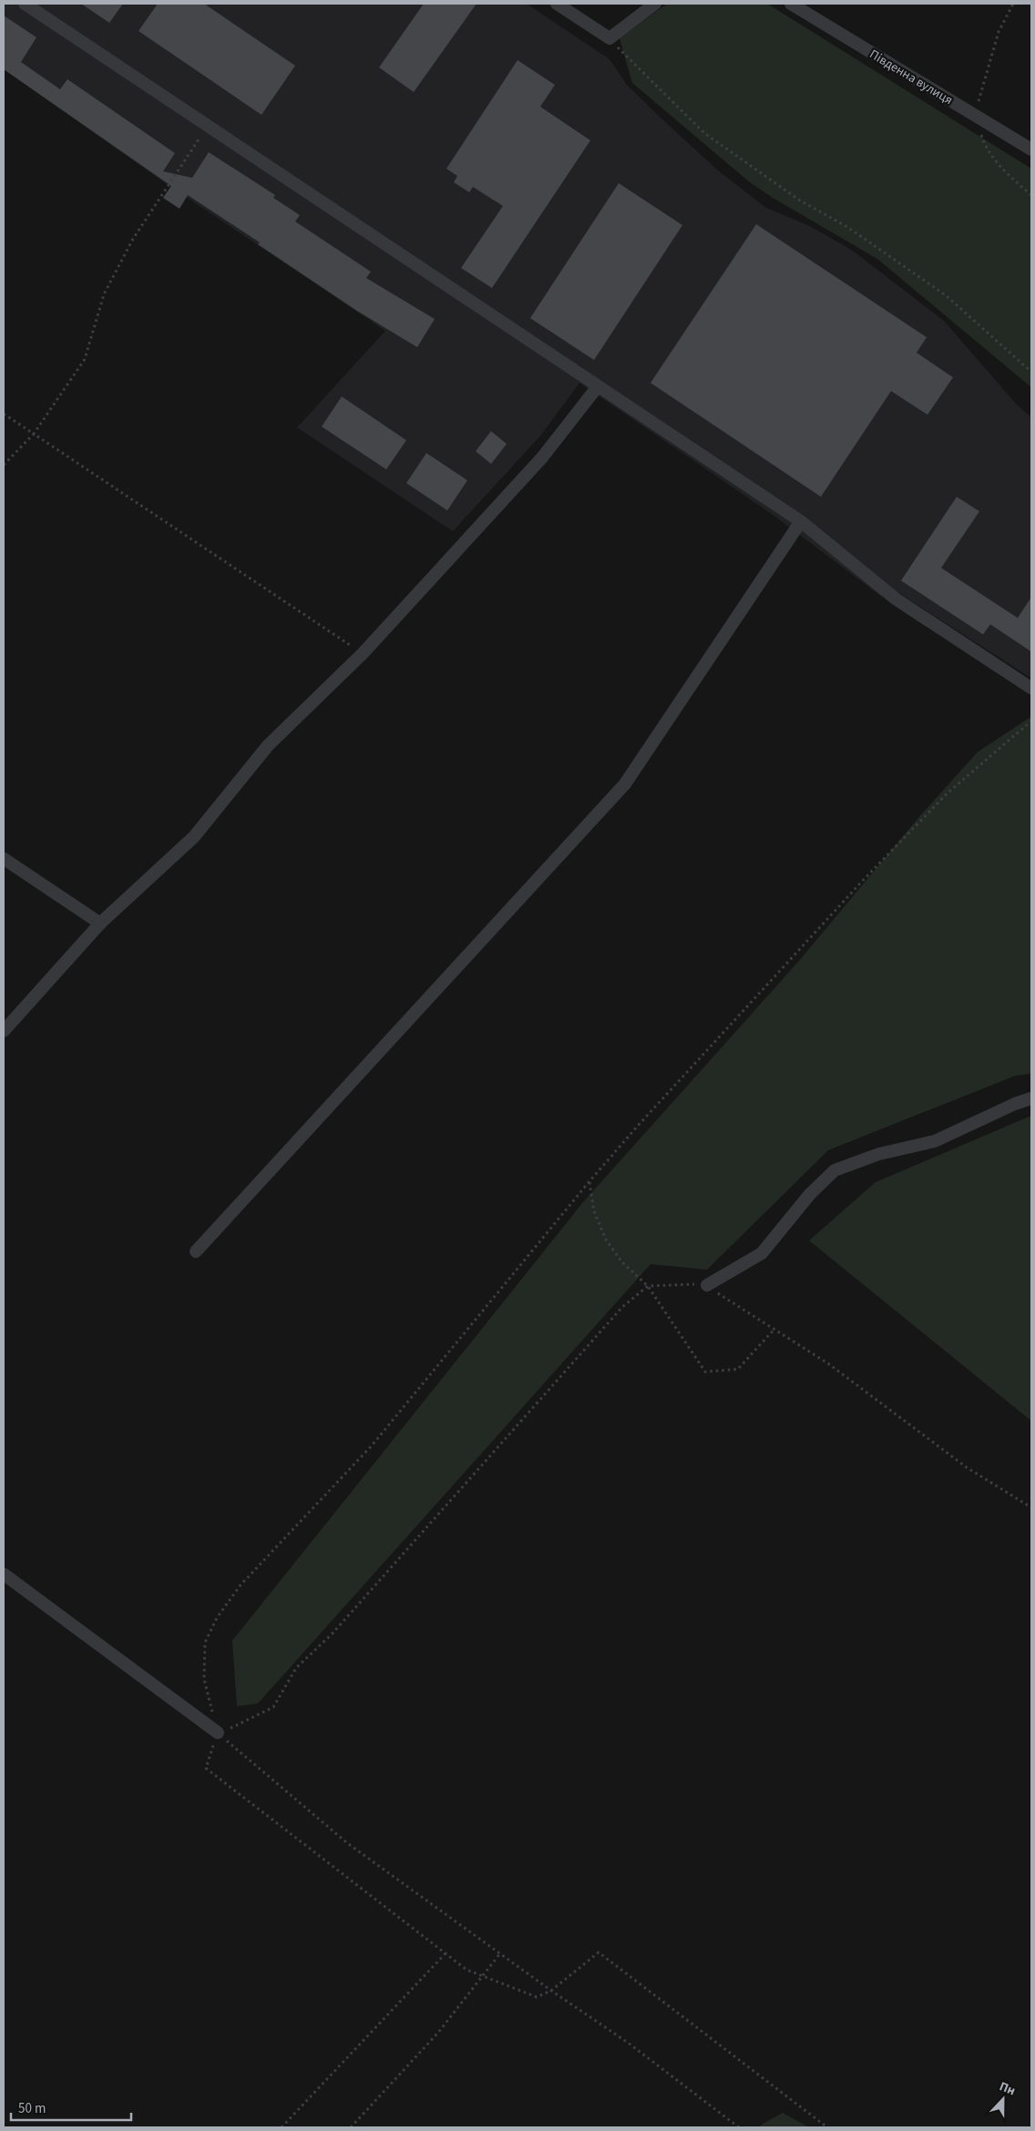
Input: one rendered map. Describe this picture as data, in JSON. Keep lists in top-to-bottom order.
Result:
{
  "streets": {
    "street": ["Південна вулиця"]
  },
  "scale_bar": "50 m",
  "north": "top"
}
